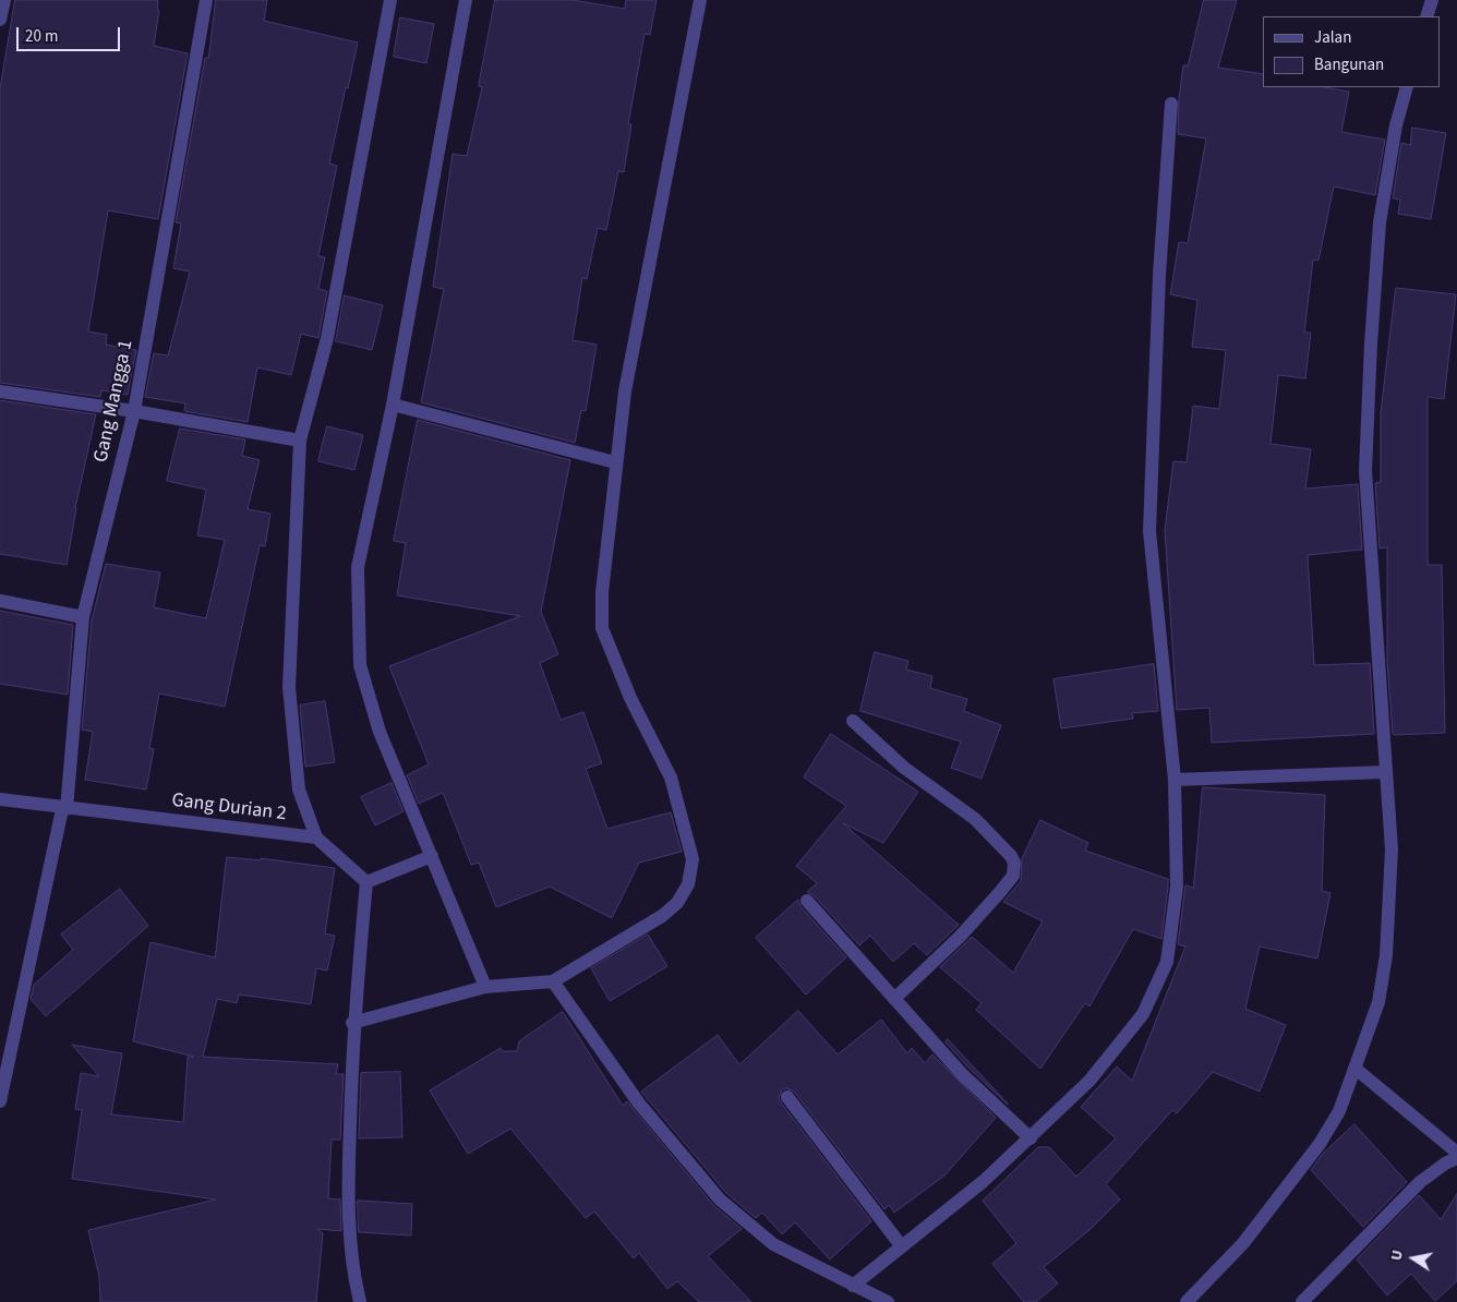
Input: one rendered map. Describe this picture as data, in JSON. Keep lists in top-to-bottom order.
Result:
{
  "streets": {
    "street": ["Gang Mangga 1", "Gang Durian 2"]
  },
  "crossings": [
    ["Gang Mangga 1", "Gang Durian 2"]
  ],
  "legend": ["Jalan", "Bangunan"],
  "scale_bar": "20 m",
  "north": "left"
}
